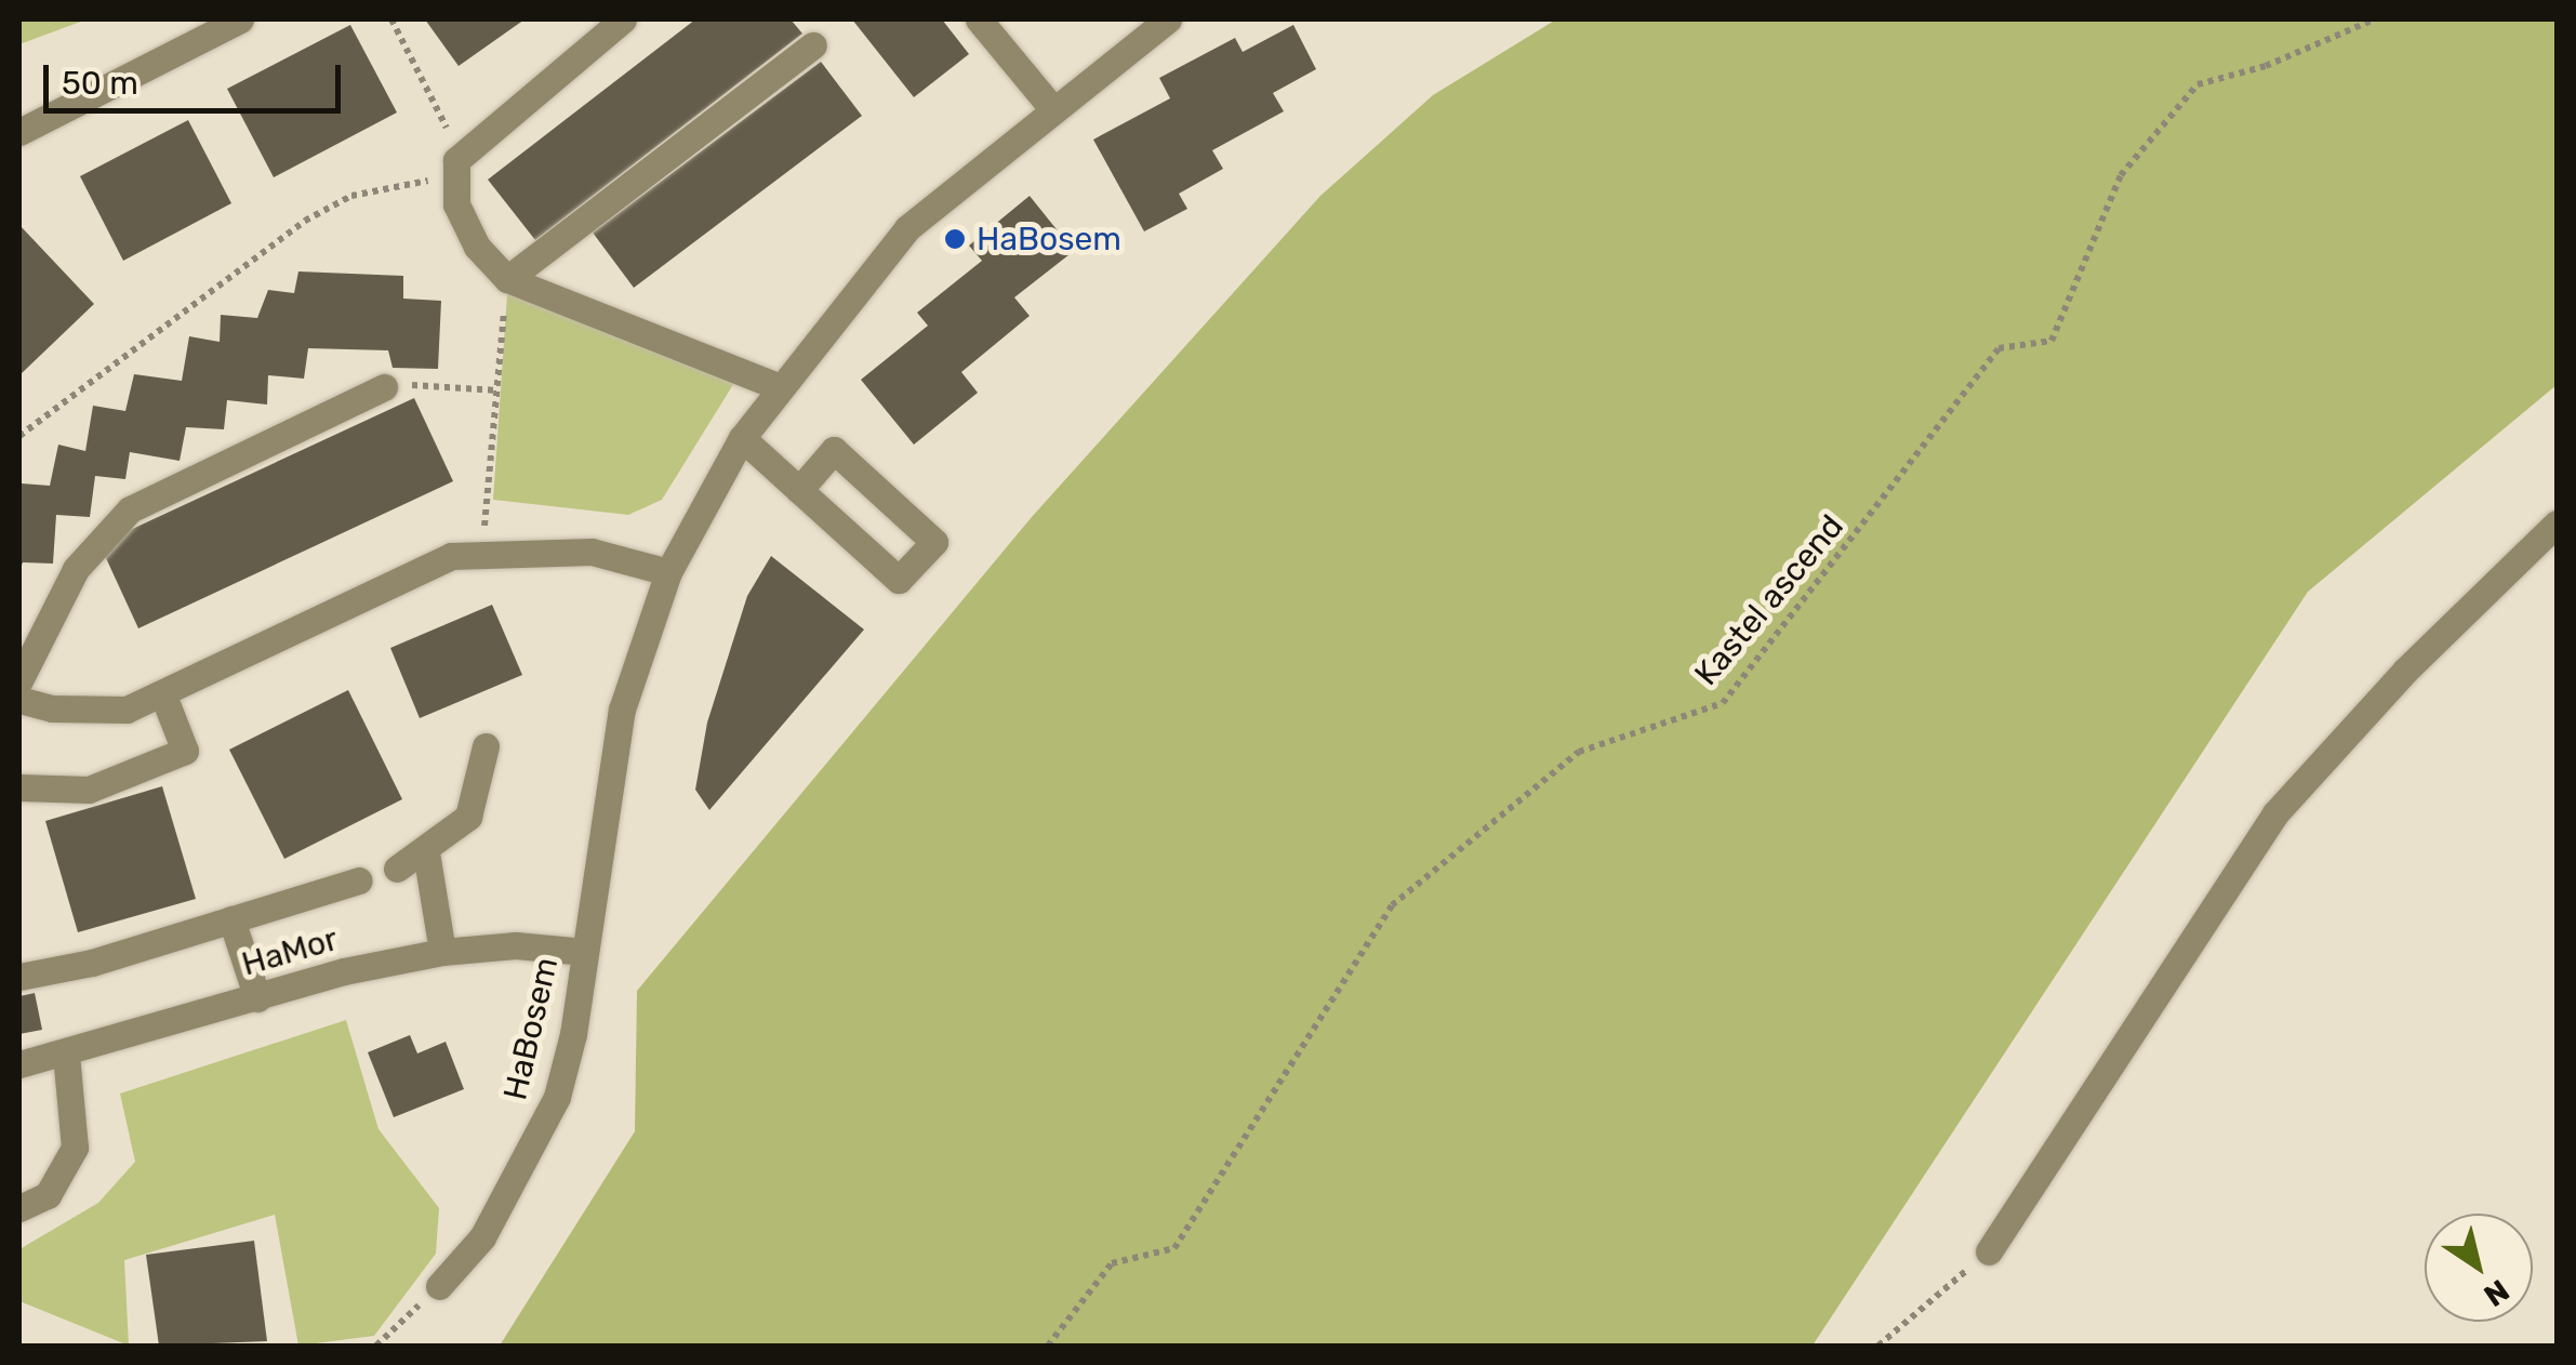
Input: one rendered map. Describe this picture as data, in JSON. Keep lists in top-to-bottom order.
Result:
{
  "streets": {
    "street": ["HaMor", "HaBosem"],
    "path": ["Kastel ascend"]
  },
  "crossings": [
    ["HaMor", "HaBosem"]
  ],
  "places": ["HaBosem"],
  "scale_bar": "50 m",
  "north": "bottom right"
}
